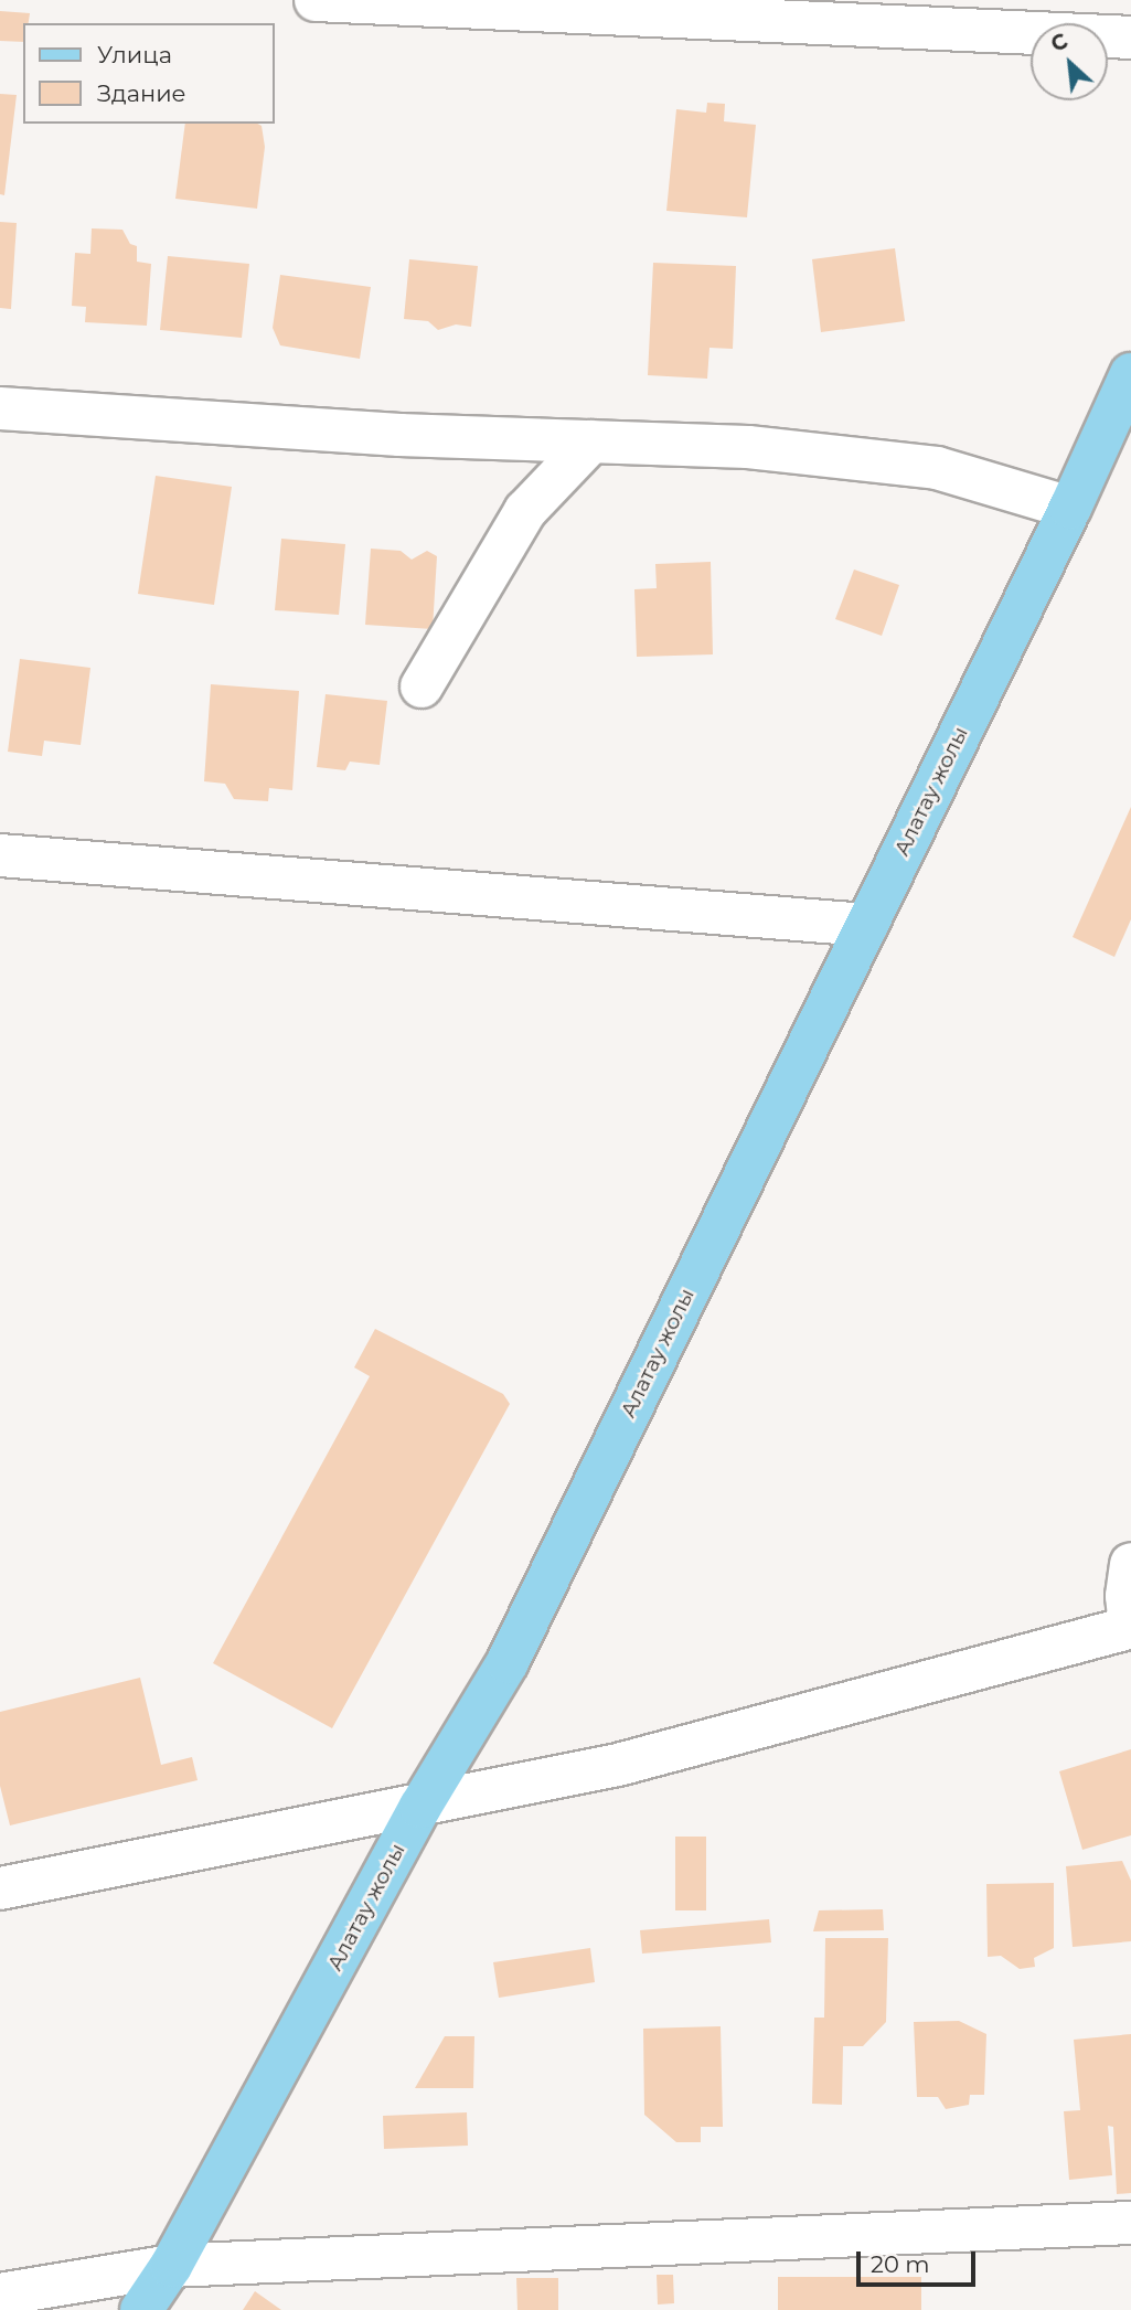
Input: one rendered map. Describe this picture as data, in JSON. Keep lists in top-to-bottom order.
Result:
{
  "streets": {
    "main road": ["Алатау жолы"]
  },
  "legend": ["Улица", "Здание"],
  "scale_bar": "20 m",
  "north": "top left"
}
